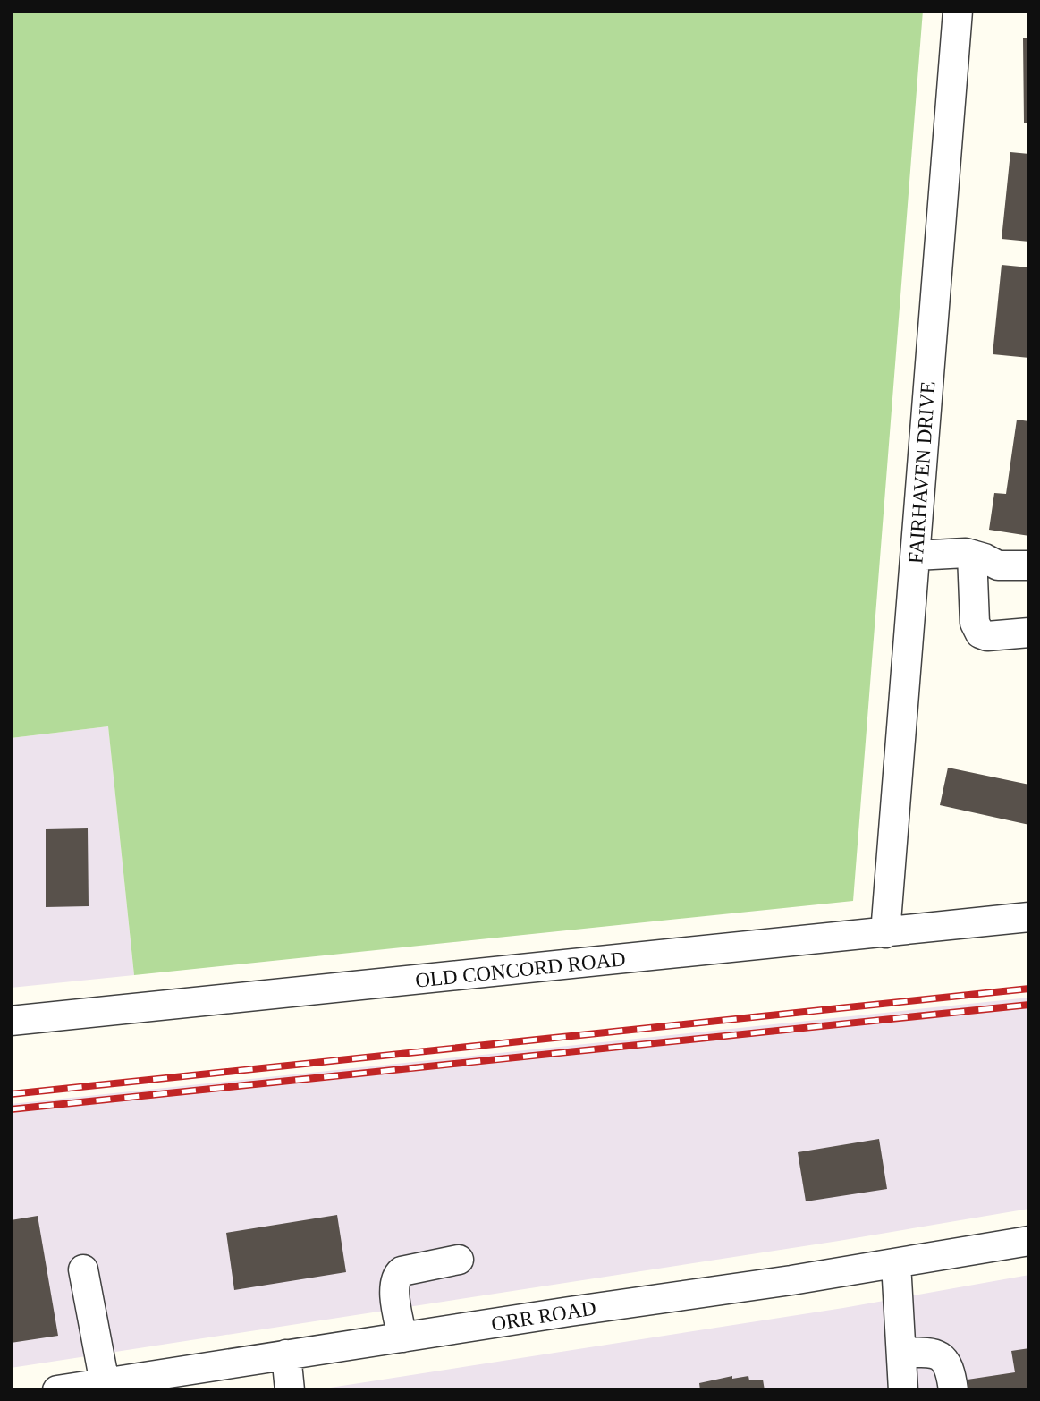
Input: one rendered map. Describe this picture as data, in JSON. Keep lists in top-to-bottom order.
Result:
{
  "streets": {
    "street": ["FAIRHAVEN DRIVE", "OLD CONCORD ROAD", "ORR ROAD"]
  },
  "crossings": [
    ["FAIRHAVEN DRIVE", "OLD CONCORD ROAD"]
  ]
}
